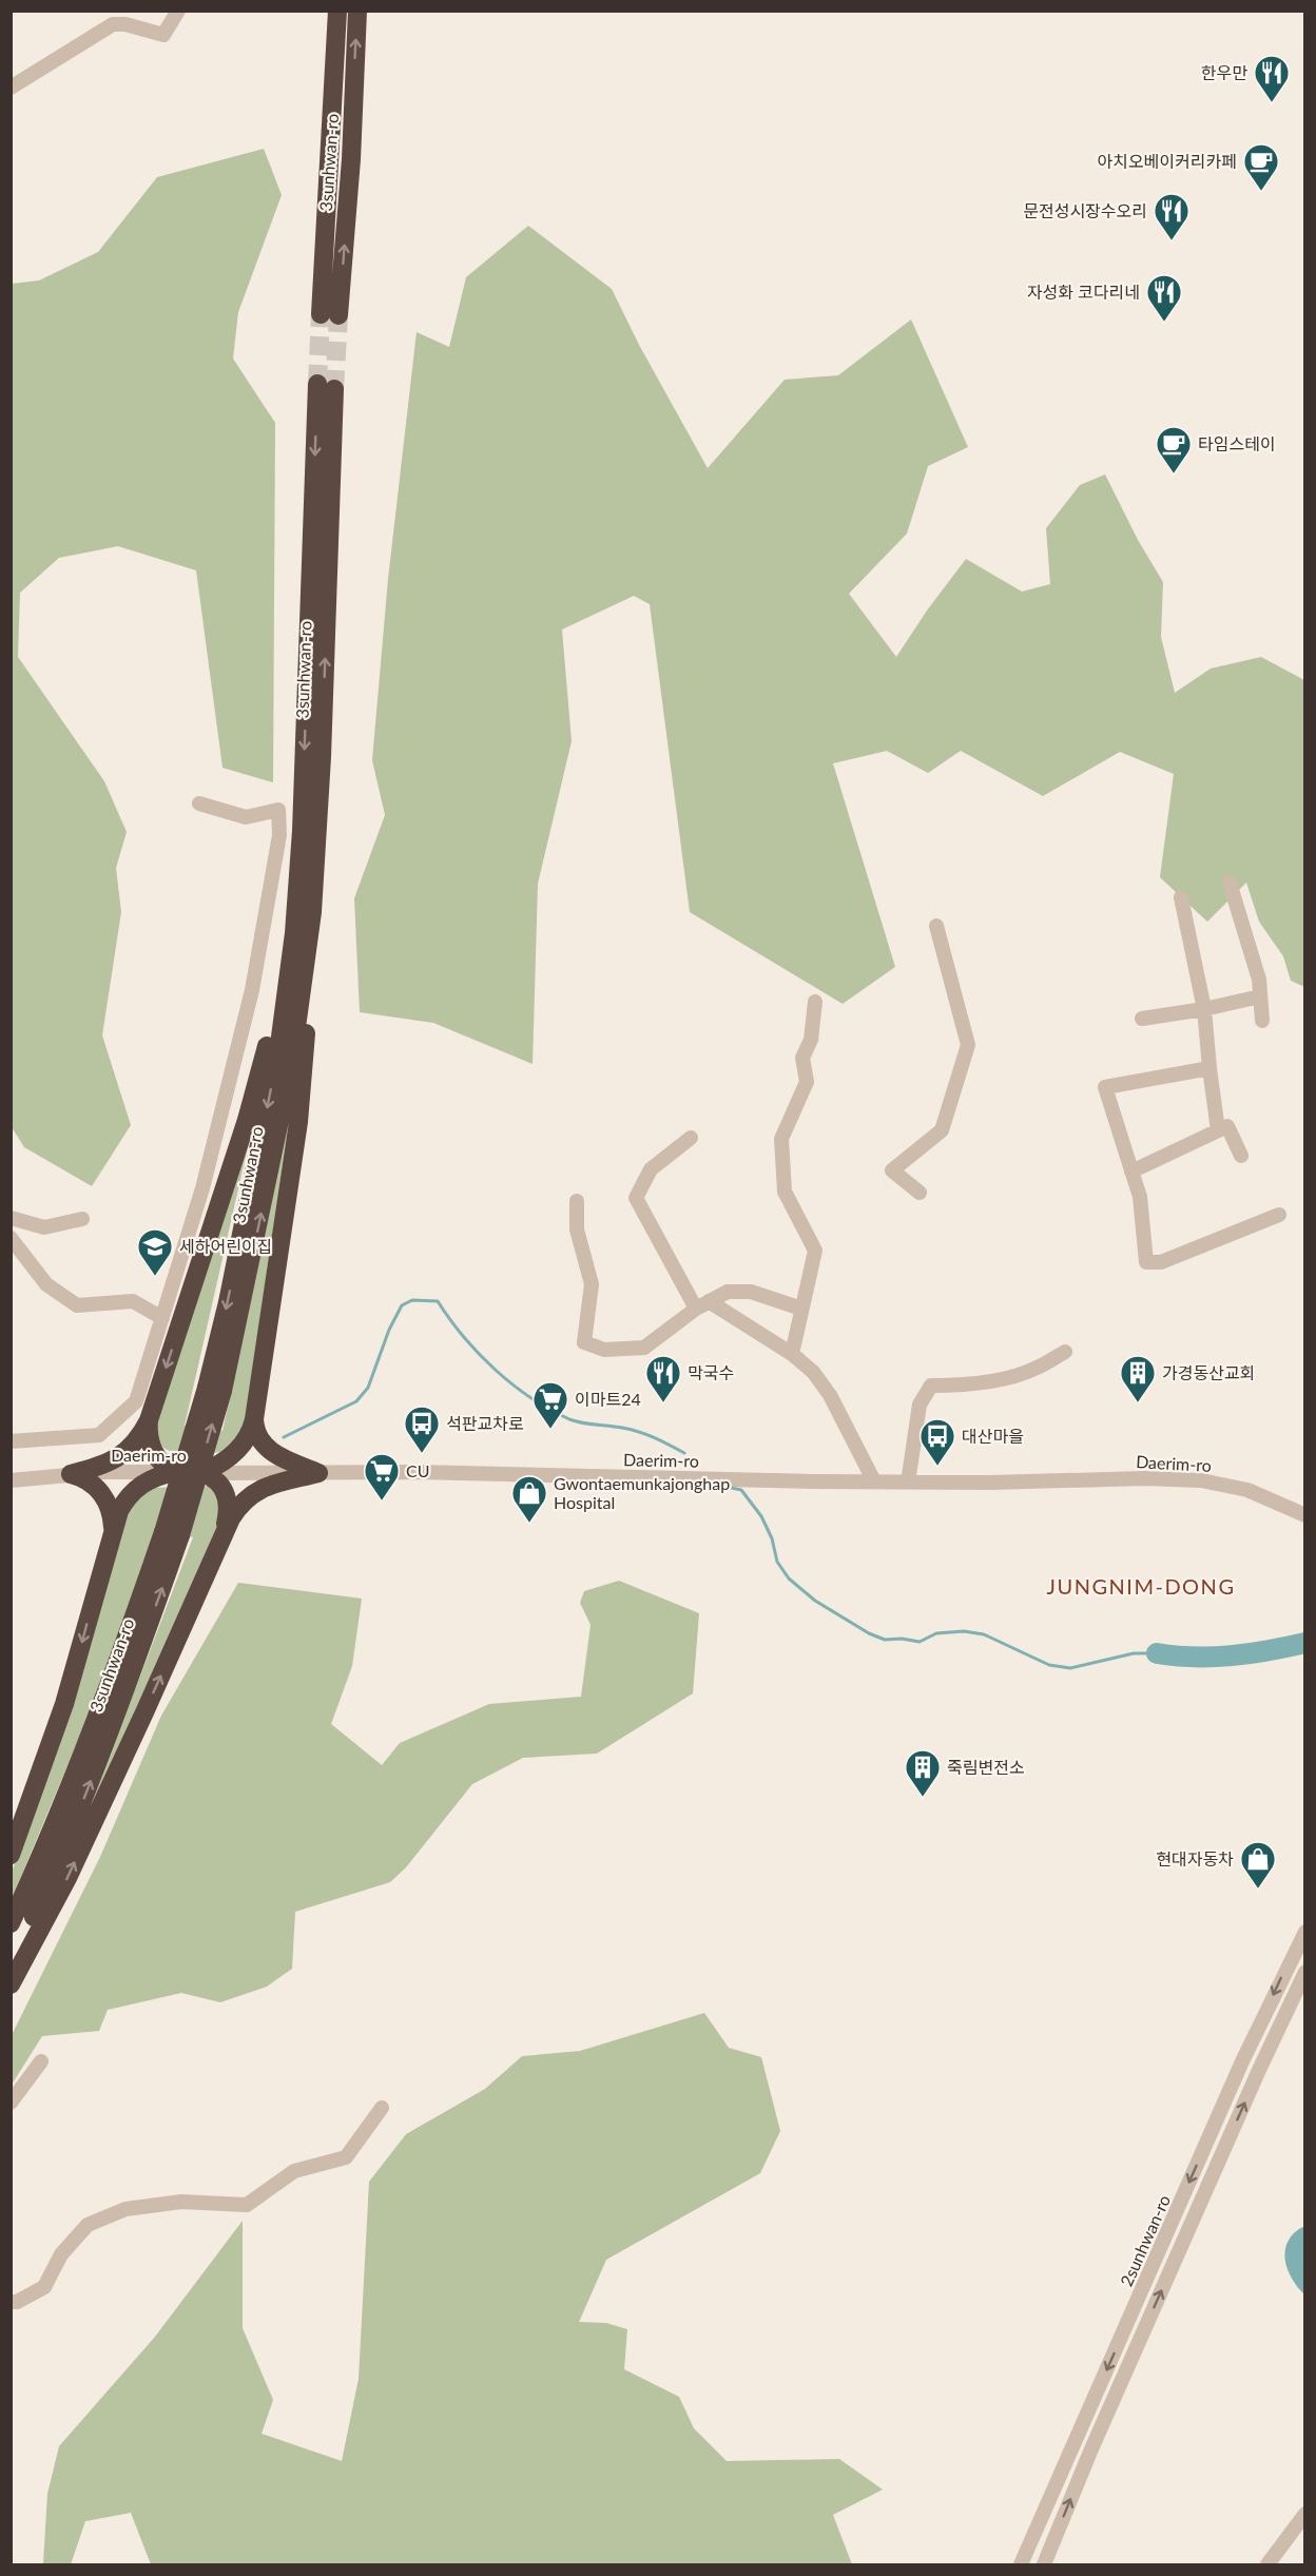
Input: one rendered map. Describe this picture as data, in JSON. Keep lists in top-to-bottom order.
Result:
{
  "streets": {
    "highway": ["3sunhwan-ro"],
    "street": ["Daerim-ro", "2sunhwan-ro"]
  },
  "districts": ["JUNGNIM-DONG"],
  "places": {
    "restaurant": [
      "한우만",
      "문전성시장수오리",
      "자성화 코다리네",
      "막국수"
    ],
    "cafe": ["아치오베이커리카페", "타임스테이"],
    "school or university": ["세하어린이집"],
    "building": ["가경동산교회", "죽림변전소"],
    "supermarket": ["이마트24", "CU"],
    "bus stop": ["석판교차로", "대산마을"],
    "shop": ["Gwontaemunkajonghap Hospital", "현대자동차"]
  }
}
